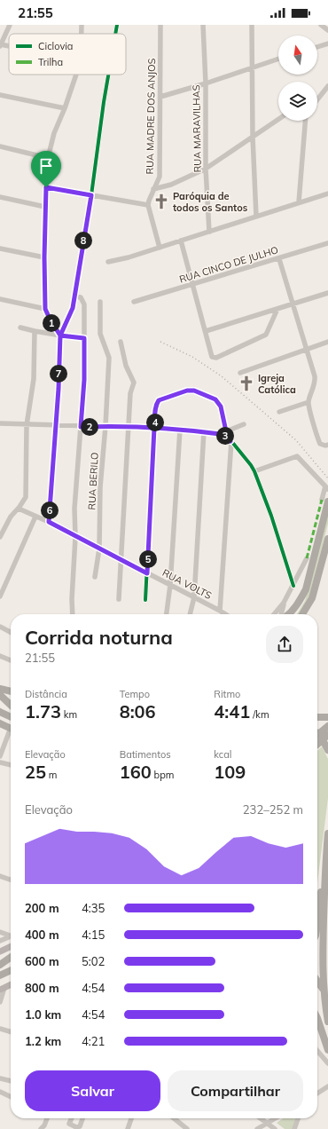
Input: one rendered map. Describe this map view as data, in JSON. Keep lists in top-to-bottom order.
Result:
{
  "streets": {
    "street": [
      "RUA MADRE DOS ANJOS",
      "RUA MARAVILHAS",
      "RUA CINCO DE JULHO",
      "RUA BERILO",
      "RUA VOLTS"
    ]
  },
  "crossings": [
    ["RUA BERILO", "RUA VOLTS"]
  ],
  "places": {
    "church": ["Paróquia de todos os Santos", "Igreja Católica"]
  },
  "legend": ["Ciclovia", "Trilha"],
  "north": "top",
  "page": {
    "status": "21:55",
    "pins": [
      "8",
      "1",
      "7",
      "4",
      "2",
      "3",
      "6",
      "5"
    ],
    "heading": ["Corrida noturna", "21:55"],
    "stats": [
      ["Distância", "1.73 km"],
      ["Tempo", "8:06"],
      ["Ritmo", "4:41 /km"],
      ["Elevação", "25 m"],
      ["Batimentos", "160 bpm"],
      ["kcal", "109"]
    ],
    "chart": ["Elevação", "232–252 m"],
    "list": [
      {
        "name": "200 m",
        "note": "4:35"
      },
      {
        "name": "400 m",
        "note": "4:15"
      },
      {
        "name": "600 m",
        "note": "5:02"
      },
      {
        "name": "800 m",
        "note": "4:54"
      },
      {
        "name": "1.0 km",
        "note": "4:54"
      },
      {
        "name": "1.2 km",
        "note": "4:21"
      }
    ],
    "buttons": ["Salvar", "Compartilhar"]
  }
}
